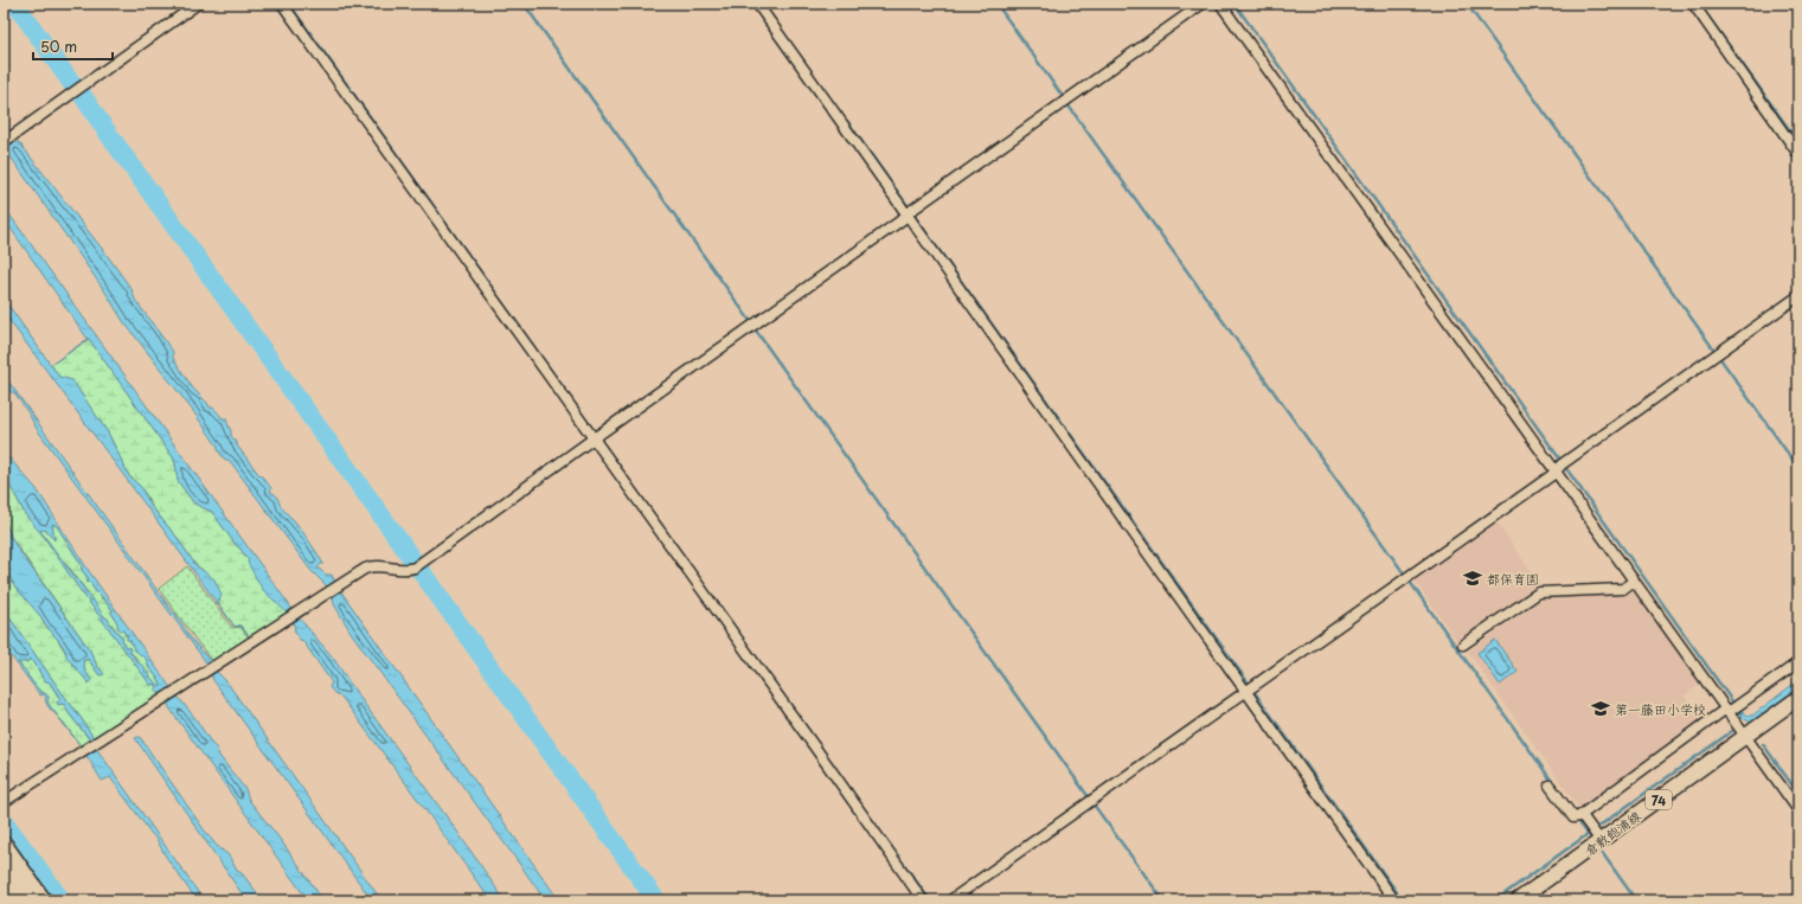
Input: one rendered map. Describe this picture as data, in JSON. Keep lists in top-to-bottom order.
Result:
{
  "streets": {
    "main road": ["74", "倉敷飽浦線"]
  },
  "places": {
    "school or university": ["都保育園", "第一藤田小学校"]
  },
  "scale_bar": "50 m"
}
